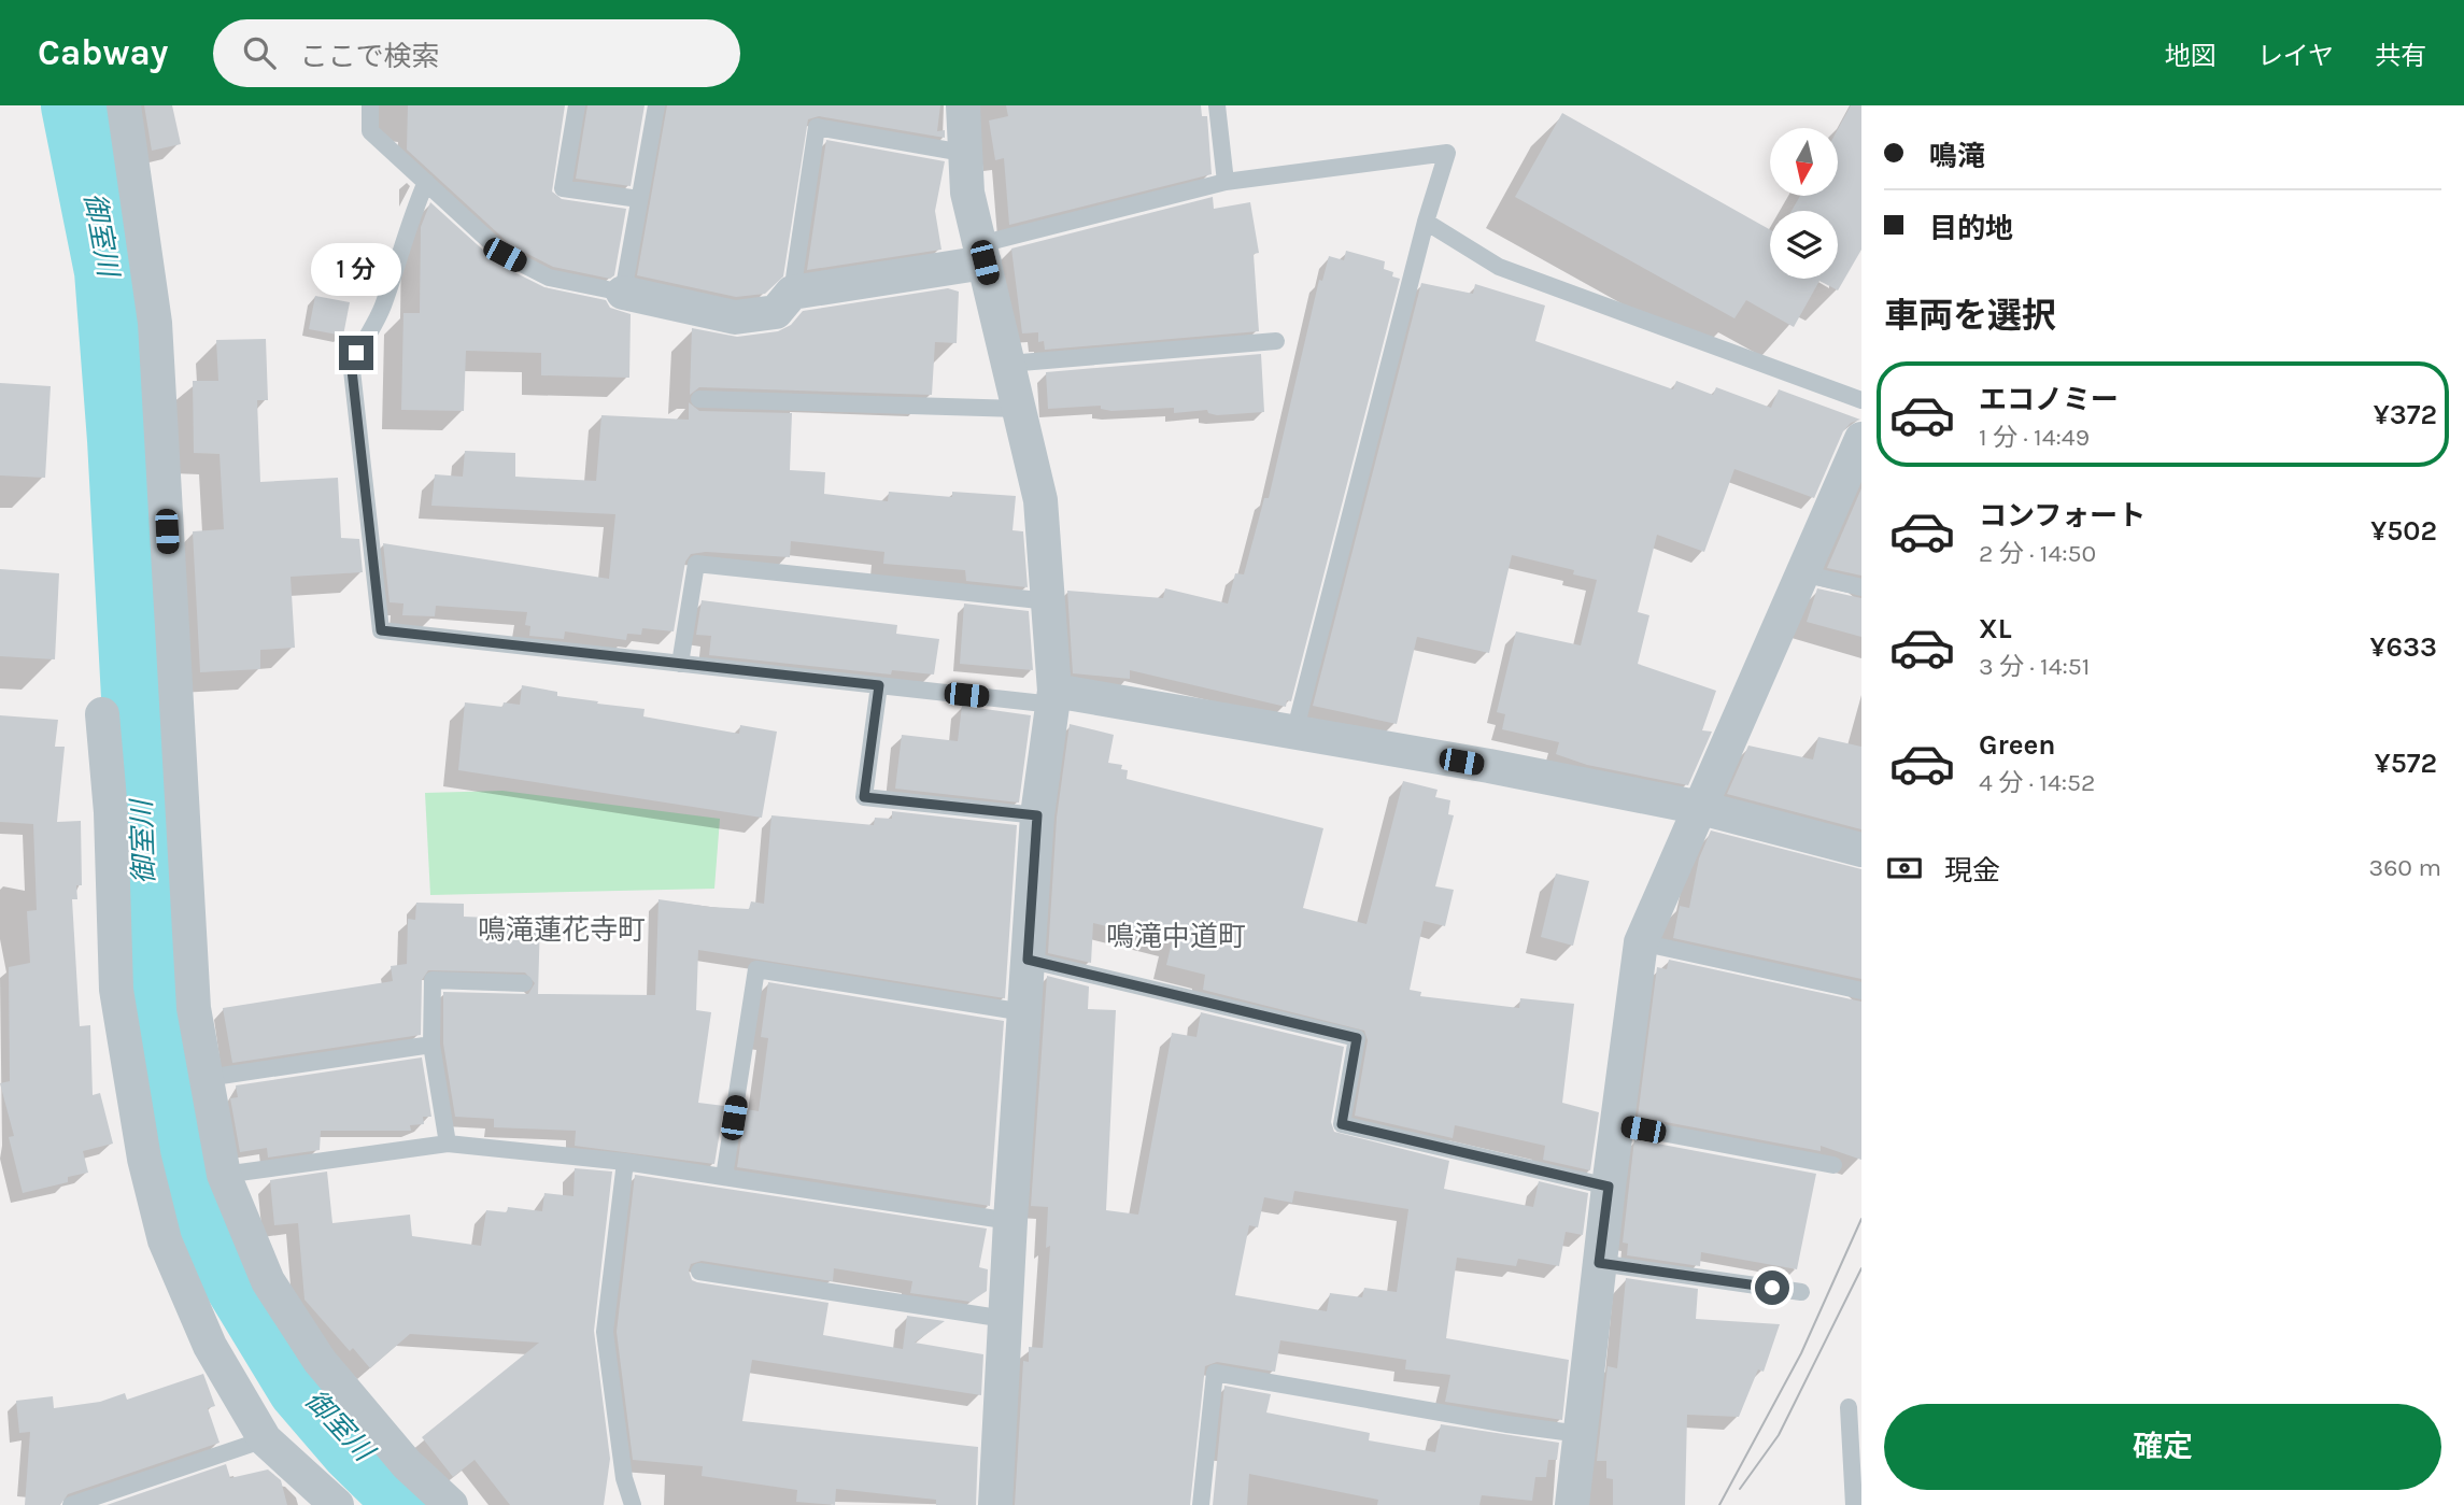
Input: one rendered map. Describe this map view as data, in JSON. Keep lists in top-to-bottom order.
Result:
{
  "districts": ["鳴滝蓮花寺町", "鳴滝中道町"],
  "water": ["御室川"],
  "north": "bottom",
  "page": {
    "header": "Cabway",
    "search": "ここで検索",
    "nav": ["地図", "レイヤ", "共有"],
    "banner": ["鳴滝", "目的地"],
    "bubble": "1 分",
    "heading": "車両を選択",
    "list": [
      {
        "name": "エコノミー",
        "note": "1 分 · 14:49",
        "value": "¥372"
      },
      {
        "name": "コンフォート",
        "note": "2 分 · 14:50",
        "value": "¥502"
      },
      {
        "name": "XL",
        "note": "3 分 · 14:51",
        "value": "¥633"
      },
      {
        "name": "Green",
        "note": "4 分 · 14:52",
        "value": "¥572"
      }
    ],
    "pay": ["現金", "360 m"],
    "buttons": "確定"
  }
}
